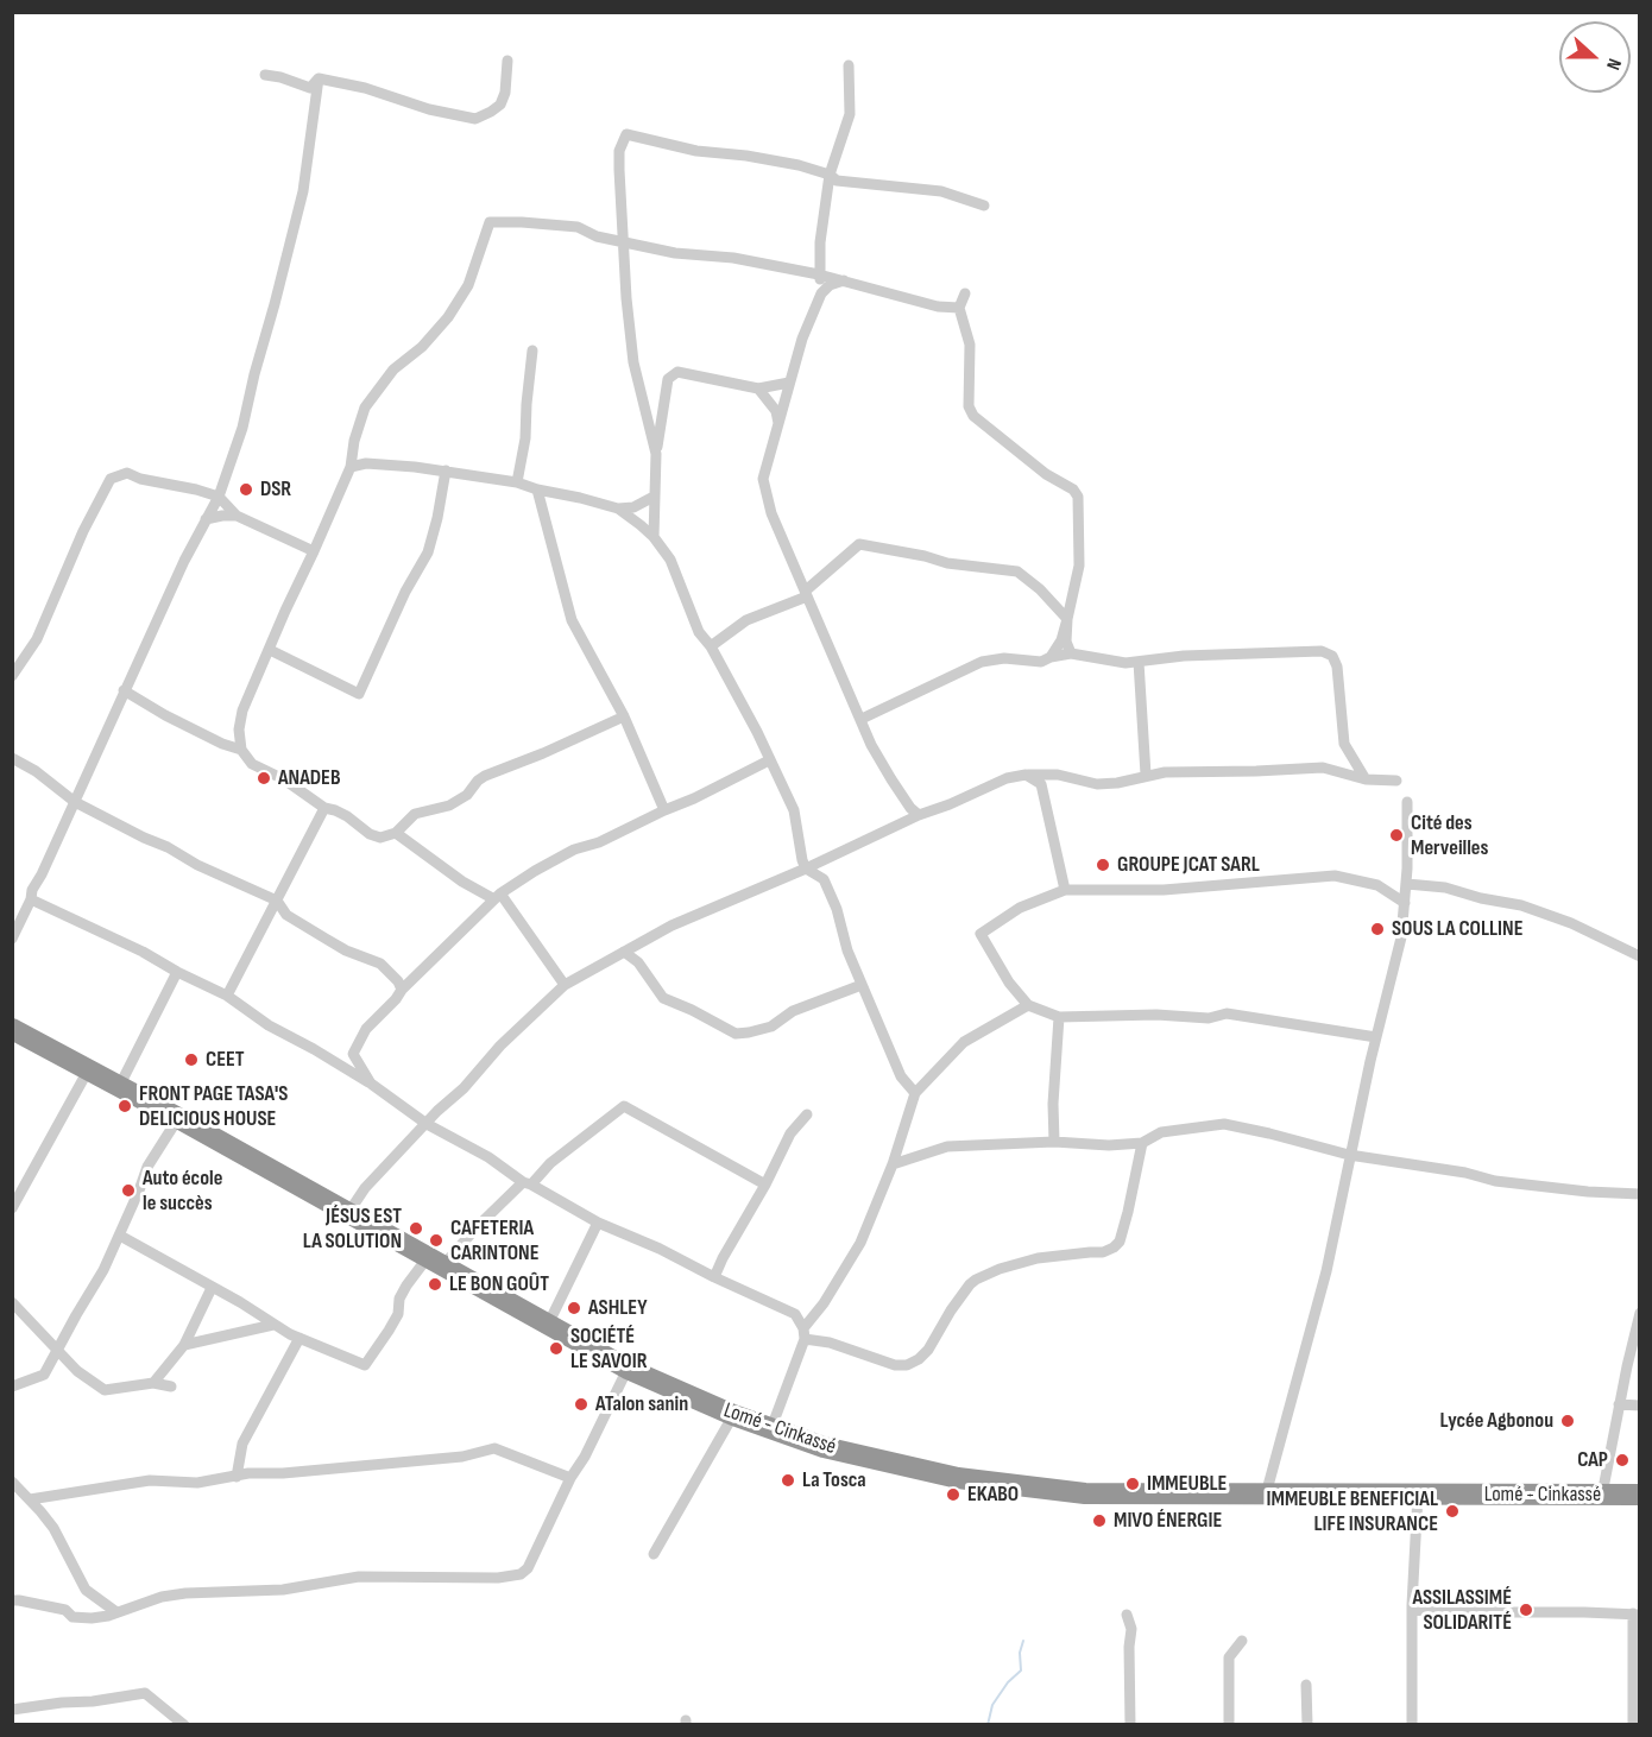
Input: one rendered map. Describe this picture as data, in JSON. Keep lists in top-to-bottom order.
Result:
{
  "streets": {
    "highway": ["Lomé - Cinkassé"]
  },
  "places": [
    "DSR",
    "ANADEB",
    "Cité des Merveilles",
    "GROUPE JCAT SARL",
    "SOUS LA COLLINE",
    "CEET",
    "FRONT PAGE TASA'S DELICIOUS HOUSE",
    "Auto école le succès",
    "JÉSUS EST LA SOLUTION",
    "CAFETERIA CARINTONE",
    "LE BON GOÛT",
    "ASHLEY",
    "SOCIÉTÉ LE SAVOIR",
    "ATalon sanin",
    "Lycée Agbonou",
    "CAP",
    "La Tosca",
    "IMMEUBLE",
    "EKABO",
    "IMMEUBLE BENEFICIAL LIFE INSURANCE",
    "MIVO ÉNERGIE",
    "ASSILASSIMÉ SOLIDARITÉ"
  ],
  "north": "right"
}
